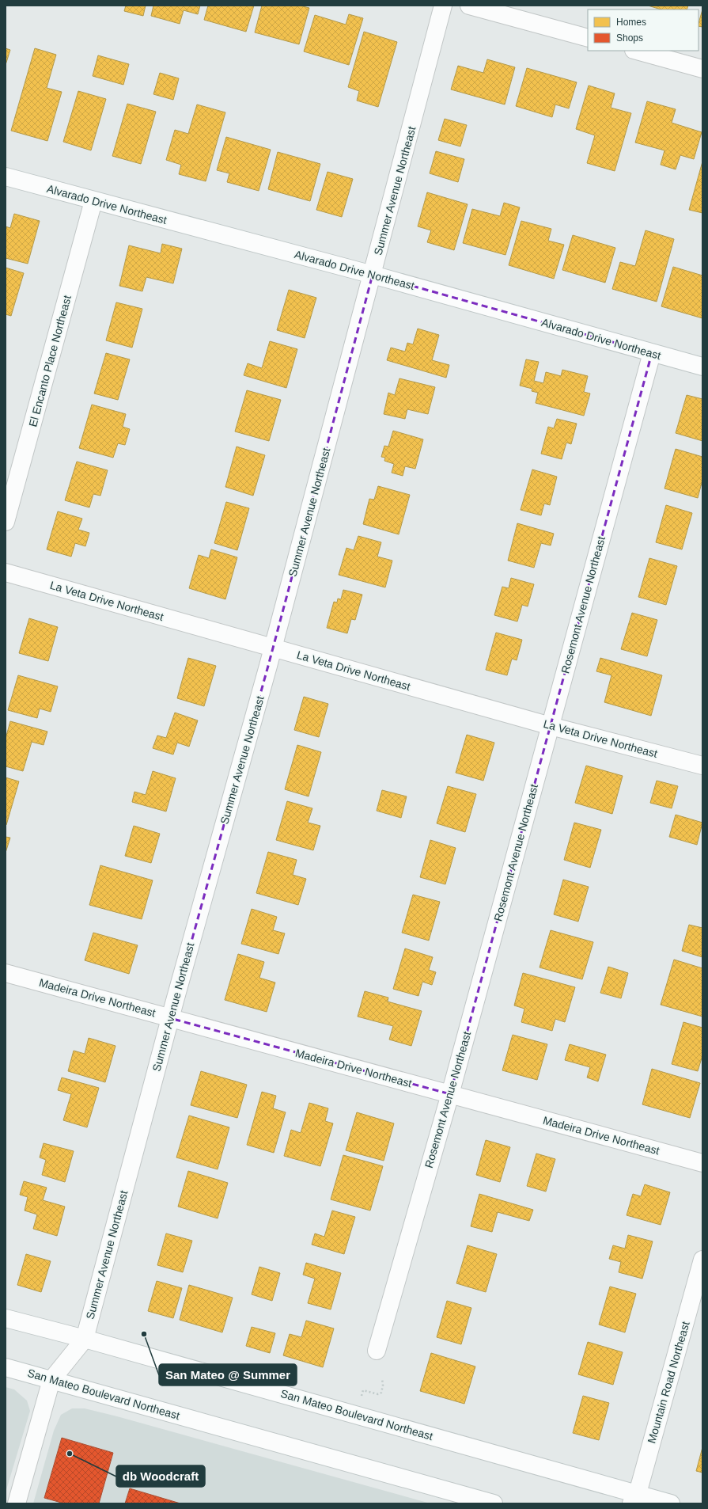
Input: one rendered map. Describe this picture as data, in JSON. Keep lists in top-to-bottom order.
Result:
{
  "streets": {
    "street": [
      "Summer Avenue Northeast",
      "Alvarado Drive Northeast",
      "El Encanto Place Northeast",
      "La Veta Drive Northeast",
      "Rosemont Avenue Northeast",
      "Madeira Drive Northeast",
      "Mountain Road Northeast",
      "San Mateo Boulevard Northeast"
    ]
  },
  "crossings": [
    ["Summer Avenue Northeast", "Alvarado Drive Northeast"],
    ["Summer Avenue Northeast", "La Veta Drive Northeast"],
    ["Summer Avenue Northeast", "Madeira Drive Northeast"],
    ["Summer Avenue Northeast", "San Mateo Boulevard Northeast"],
    ["Alvarado Drive Northeast", "El Encanto Place Northeast"],
    ["Alvarado Drive Northeast", "Rosemont Avenue Northeast"],
    ["La Veta Drive Northeast", "Rosemont Avenue Northeast"],
    ["Rosemont Avenue Northeast", "Madeira Drive Northeast"],
    ["Mountain Road Northeast", "San Mateo Boulevard Northeast"]
  ],
  "places": ["San Mateo @ Summer", "db Woodcraft"],
  "legend": ["Homes", "Shops"]
}
